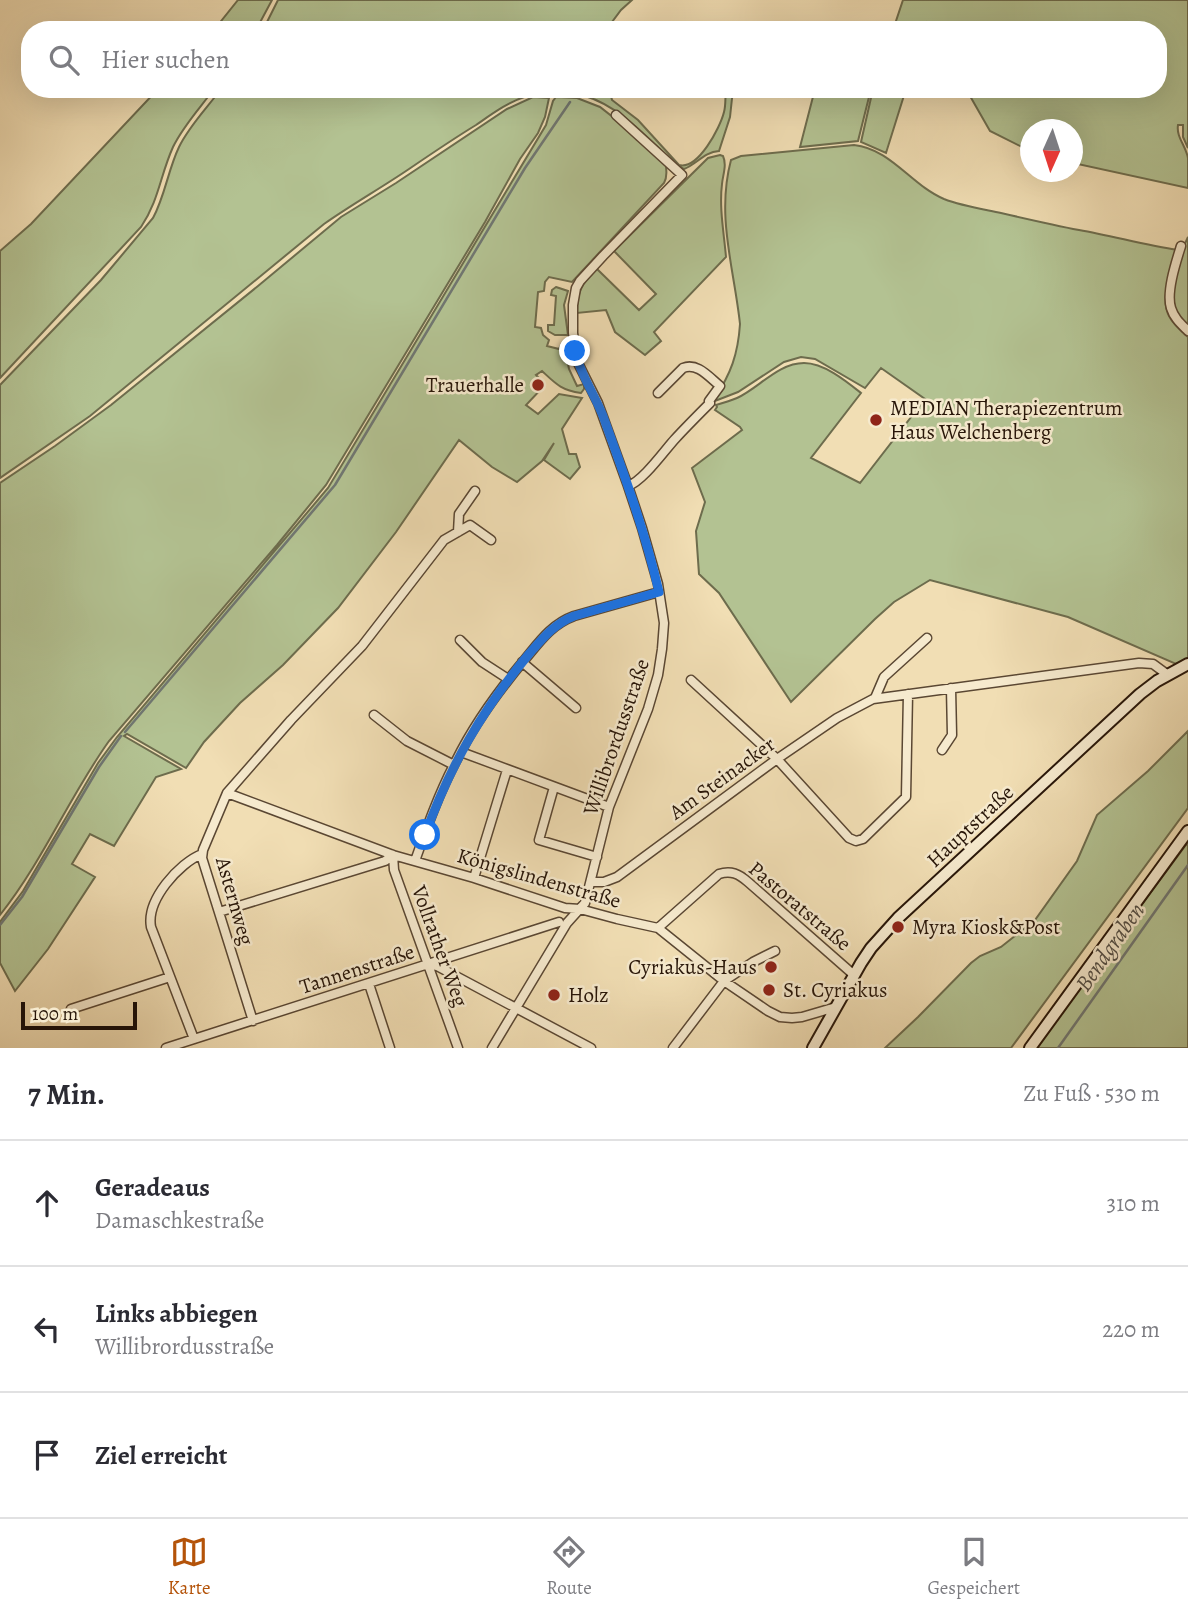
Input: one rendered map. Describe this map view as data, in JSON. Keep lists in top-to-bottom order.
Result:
{
  "streets": {
    "street": [
      "Willibrordusstraße",
      "Am Steinacker",
      "Hauptstraße",
      "Königslindenstraße",
      "Asternweg",
      "Pastoratstraße",
      "Vollrather Weg",
      "Tannenstraße"
    ]
  },
  "crossings": [
    ["Willibrordusstraße", "Am Steinacker"],
    ["Willibrordusstraße", "Königslindenstraße"],
    ["Am Steinacker", "Hauptstraße"],
    ["Hauptstraße", "Königslindenstraße"],
    ["Hauptstraße", "Pastoratstraße"],
    ["Königslindenstraße", "Asternweg"],
    ["Königslindenstraße", "Pastoratstraße"],
    ["Königslindenstraße", "Vollrather Weg"],
    ["Asternweg", "Tannenstraße"],
    ["Vollrather Weg", "Tannenstraße"]
  ],
  "water": ["Bendgraben"],
  "places": [
    "Trauerhalle",
    "MEDIAN Therapiezentrum Haus Welchenberg",
    "Myra Kiosk&Post",
    "Cyriakus-Haus",
    "St. Cyriakus",
    "Holz"
  ],
  "scale_bar": "100 m",
  "north": "bottom",
  "page": {
    "search": "Hier suchen",
    "scale": "100 m",
    "heading": ["7 Min.", "Zu Fuß · 530 m"],
    "list": [
      ["Geradeaus", "Damaschkestraße", "310 m"],
      ["Links abbiegen", "Willibrordusstraße", "220 m"],
      "Ziel erreicht"
    ],
    "nav": ["Karte", "Route", "Gespeichert"]
  }
}
